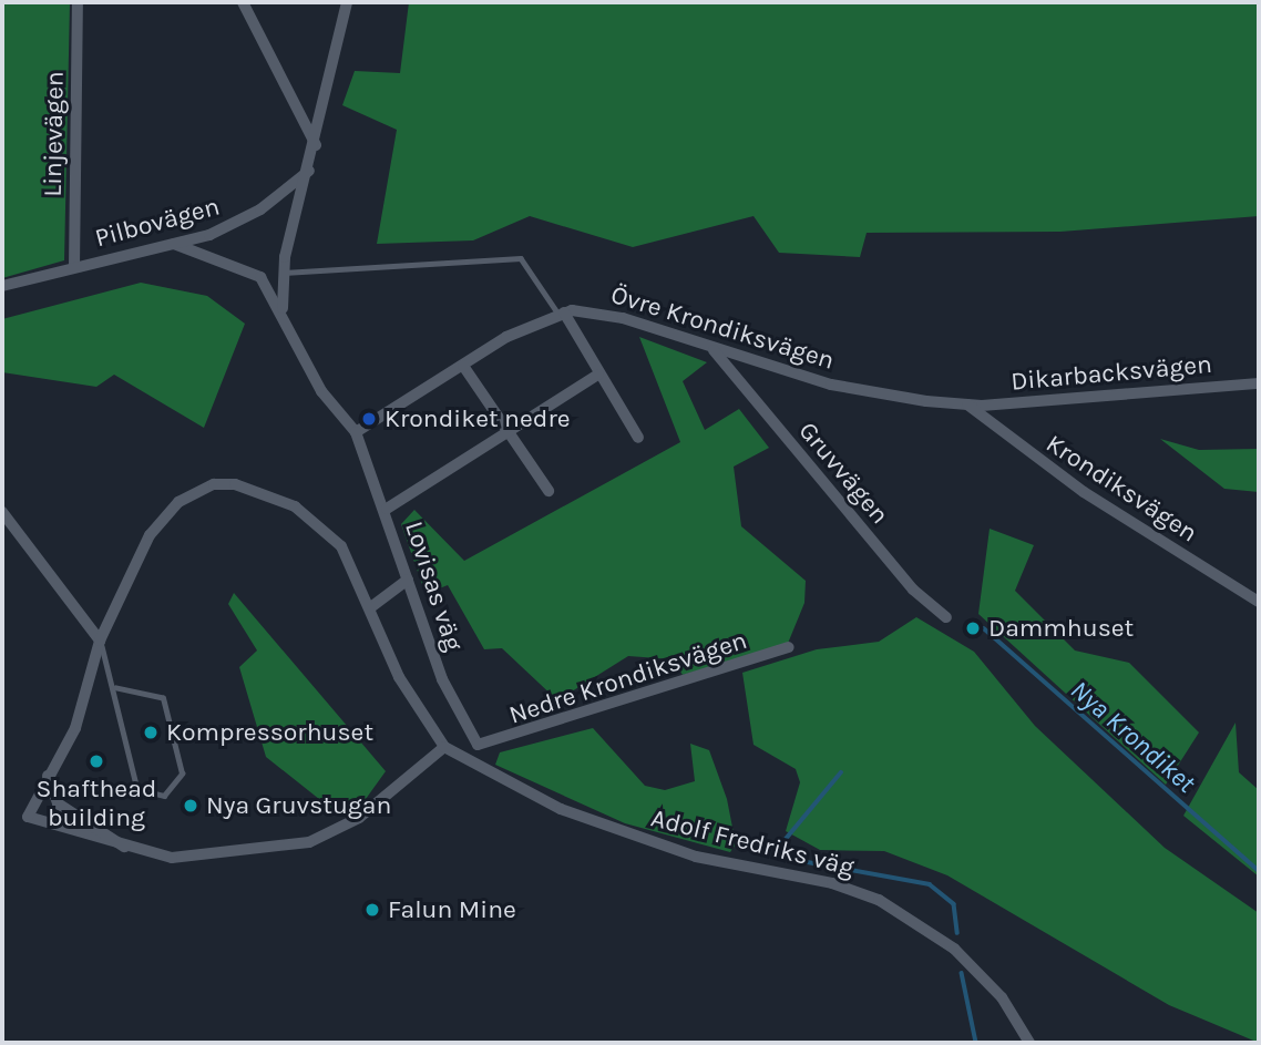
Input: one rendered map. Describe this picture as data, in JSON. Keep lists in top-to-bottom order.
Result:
{
  "streets": {
    "street": [
      "Linjevägen",
      "Pilbovägen",
      "Övre Krondiksvägen",
      "Dikarbacksvägen",
      "Gruvvägen",
      "Krondiksvägen",
      "Lovisas väg",
      "Nedre Krondiksvägen",
      "Adolf Fredriks väg"
    ]
  },
  "crossings": [
    ["Linjevägen", "Pilbovägen"],
    ["Övre Krondiksvägen", "Dikarbacksvägen"],
    ["Övre Krondiksvägen", "Gruvvägen"],
    ["Övre Krondiksvägen", "Krondiksvägen"],
    ["Dikarbacksvägen", "Krondiksvägen"],
    ["Lovisas väg", "Nedre Krondiksvägen"]
  ],
  "water": ["Nya Krondiket"],
  "places": [
    "Krondiket nedre",
    "Dammhuset",
    "Kompressorhuset",
    "Shafthead building",
    "Nya Gruvstugan",
    "Falun Mine"
  ]
}
